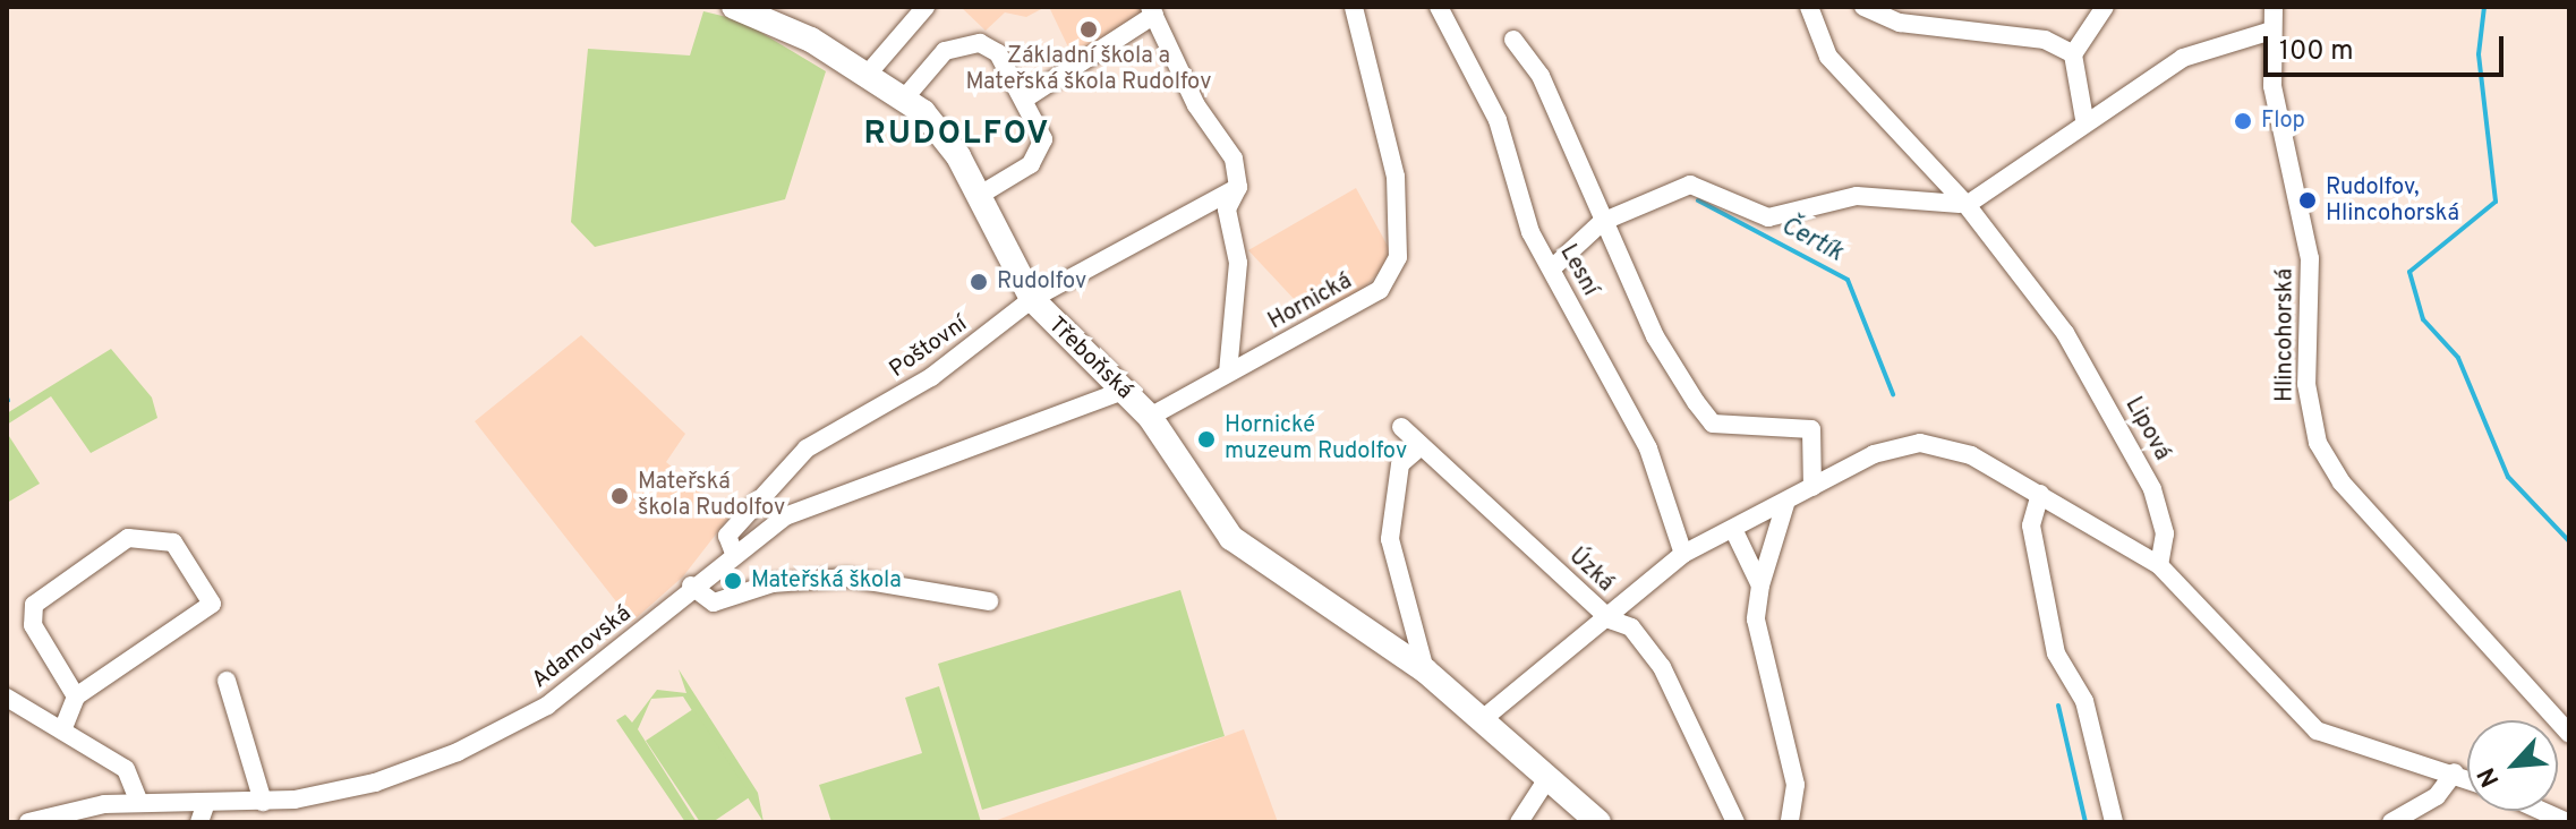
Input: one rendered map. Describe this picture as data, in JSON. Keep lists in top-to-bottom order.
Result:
{
  "streets": {
    "main road": ["Třeboňská"],
    "street": [
      "Lesní",
      "Hornická",
      "Hlincohorská",
      "Poštovní",
      "Lipová",
      "Úzká",
      "Adamovská"
    ]
  },
  "crossings": [
    ["Hornická", "Třeboňská"],
    ["Poštovní", "Třeboňská"],
    ["Poštovní", "Adamovská"],
    ["Třeboňská", "Adamovská"]
  ],
  "districts": ["RUDOLFOV"],
  "water": ["Čertík"],
  "places": [
    "Základní škola a Mateřská škola Rudolfov",
    "Flop",
    "Rudolfov, Hlincohorská",
    "Rudolfov",
    "Hornické muzeum Rudolfov",
    "Mateřská škola Rudolfov",
    "Mateřská škola"
  ],
  "scale_bar": "100 m",
  "north": "bottom left"
}
